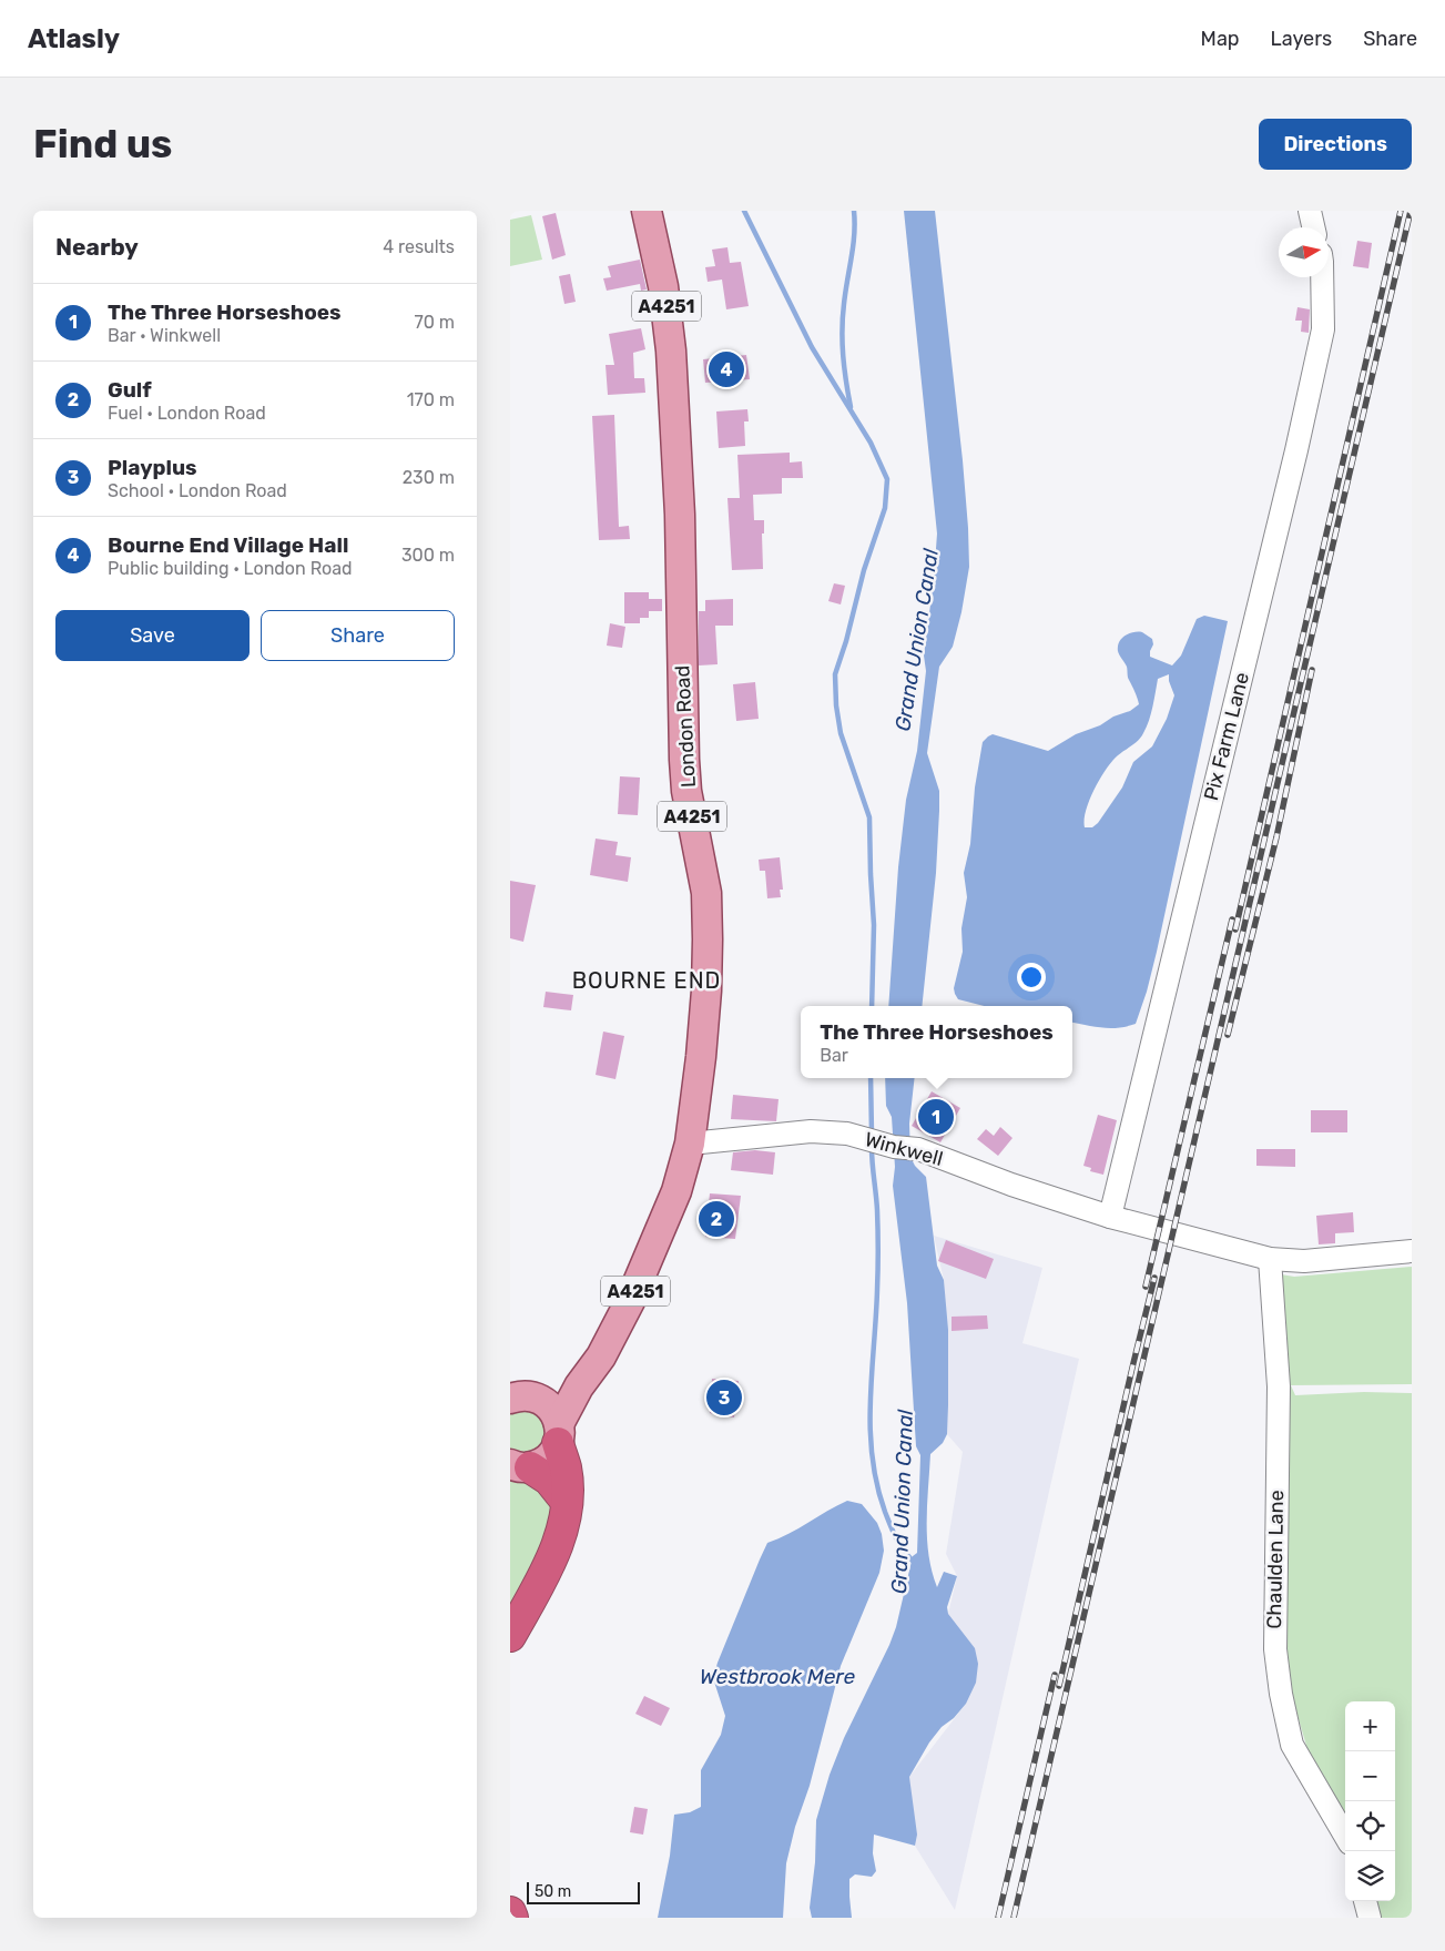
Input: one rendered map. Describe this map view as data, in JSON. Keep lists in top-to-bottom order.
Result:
{
  "streets": {
    "main road": ["A4251", "London Road"],
    "street": ["Pix Farm Lane", "Winkwell", "Chaulden Lane"]
  },
  "crossings": [
    ["London Road", "Winkwell"],
    ["Pix Farm Lane", "Winkwell"],
    ["Winkwell", "Chaulden Lane"]
  ],
  "districts": ["BOURNE END"],
  "water": ["Grand Union Canal", "Westbrook Mere"],
  "scale_bar": "50 m",
  "north": "right",
  "page": {
    "header": "Atlasly",
    "nav": ["Map", "Layers", "Share"],
    "buttons": [
      "Directions",
      ["Save", "Share"]
    ],
    "title": "Find us",
    "heading": ["Nearby", "4 results"],
    "list": [
      {
        "mark": "1",
        "name": "The Three Horseshoes",
        "note": "Bar · Winkwell",
        "value": "70 m"
      },
      {
        "mark": "2",
        "name": "Gulf",
        "note": "Fuel · London Road",
        "value": "170 m"
      },
      {
        "mark": "3",
        "name": "Playplus",
        "note": "School · London Road",
        "value": "230 m"
      },
      {
        "mark": "4",
        "name": "Bourne End Village Hall",
        "note": "Public building · London Road",
        "value": "300 m"
      }
    ],
    "pins": [
      "4",
      "1",
      "2",
      "3"
    ],
    "popup": ["The Three Horseshoes", "Bar"],
    "map_buttons": ["+", "−"],
    "scale": "50 m"
  }
}
